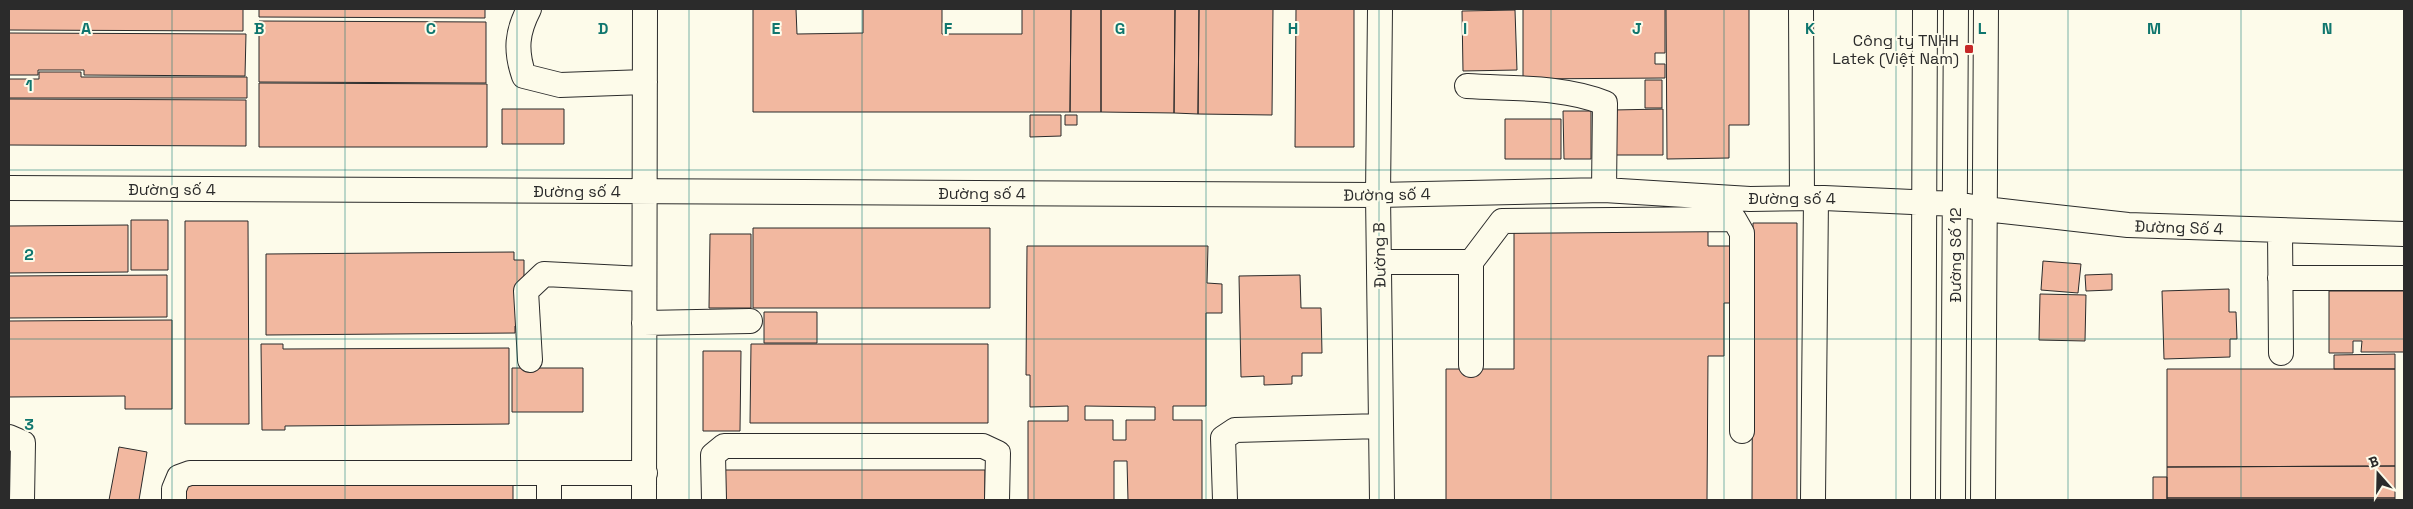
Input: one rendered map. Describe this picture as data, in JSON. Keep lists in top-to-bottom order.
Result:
{
  "streets": {
    "street": [
      "Đường số 4",
      "Đường Số 4",
      "Đường B",
      "Đường Số 12"
    ]
  },
  "crossings": [
    ["Đường số 4", "Đường Số 4"],
    ["Đường số 4", "Đường B"],
    ["Đường số 4", "Đường Số 12"],
    ["Đường Số 4", "Đường Số 12"]
  ],
  "places": {
    "transit": ["Công ty TNHH Latek (Việt Nam)"]
  },
  "north": "top",
  "grid": {
    "columns": [
      "A",
      "B",
      "C",
      "D",
      "E",
      "F",
      "G",
      "H",
      "I",
      "J",
      "K",
      "L",
      "M",
      "N"
    ],
    "rows": ["1", "2", "3"]
  }
}
